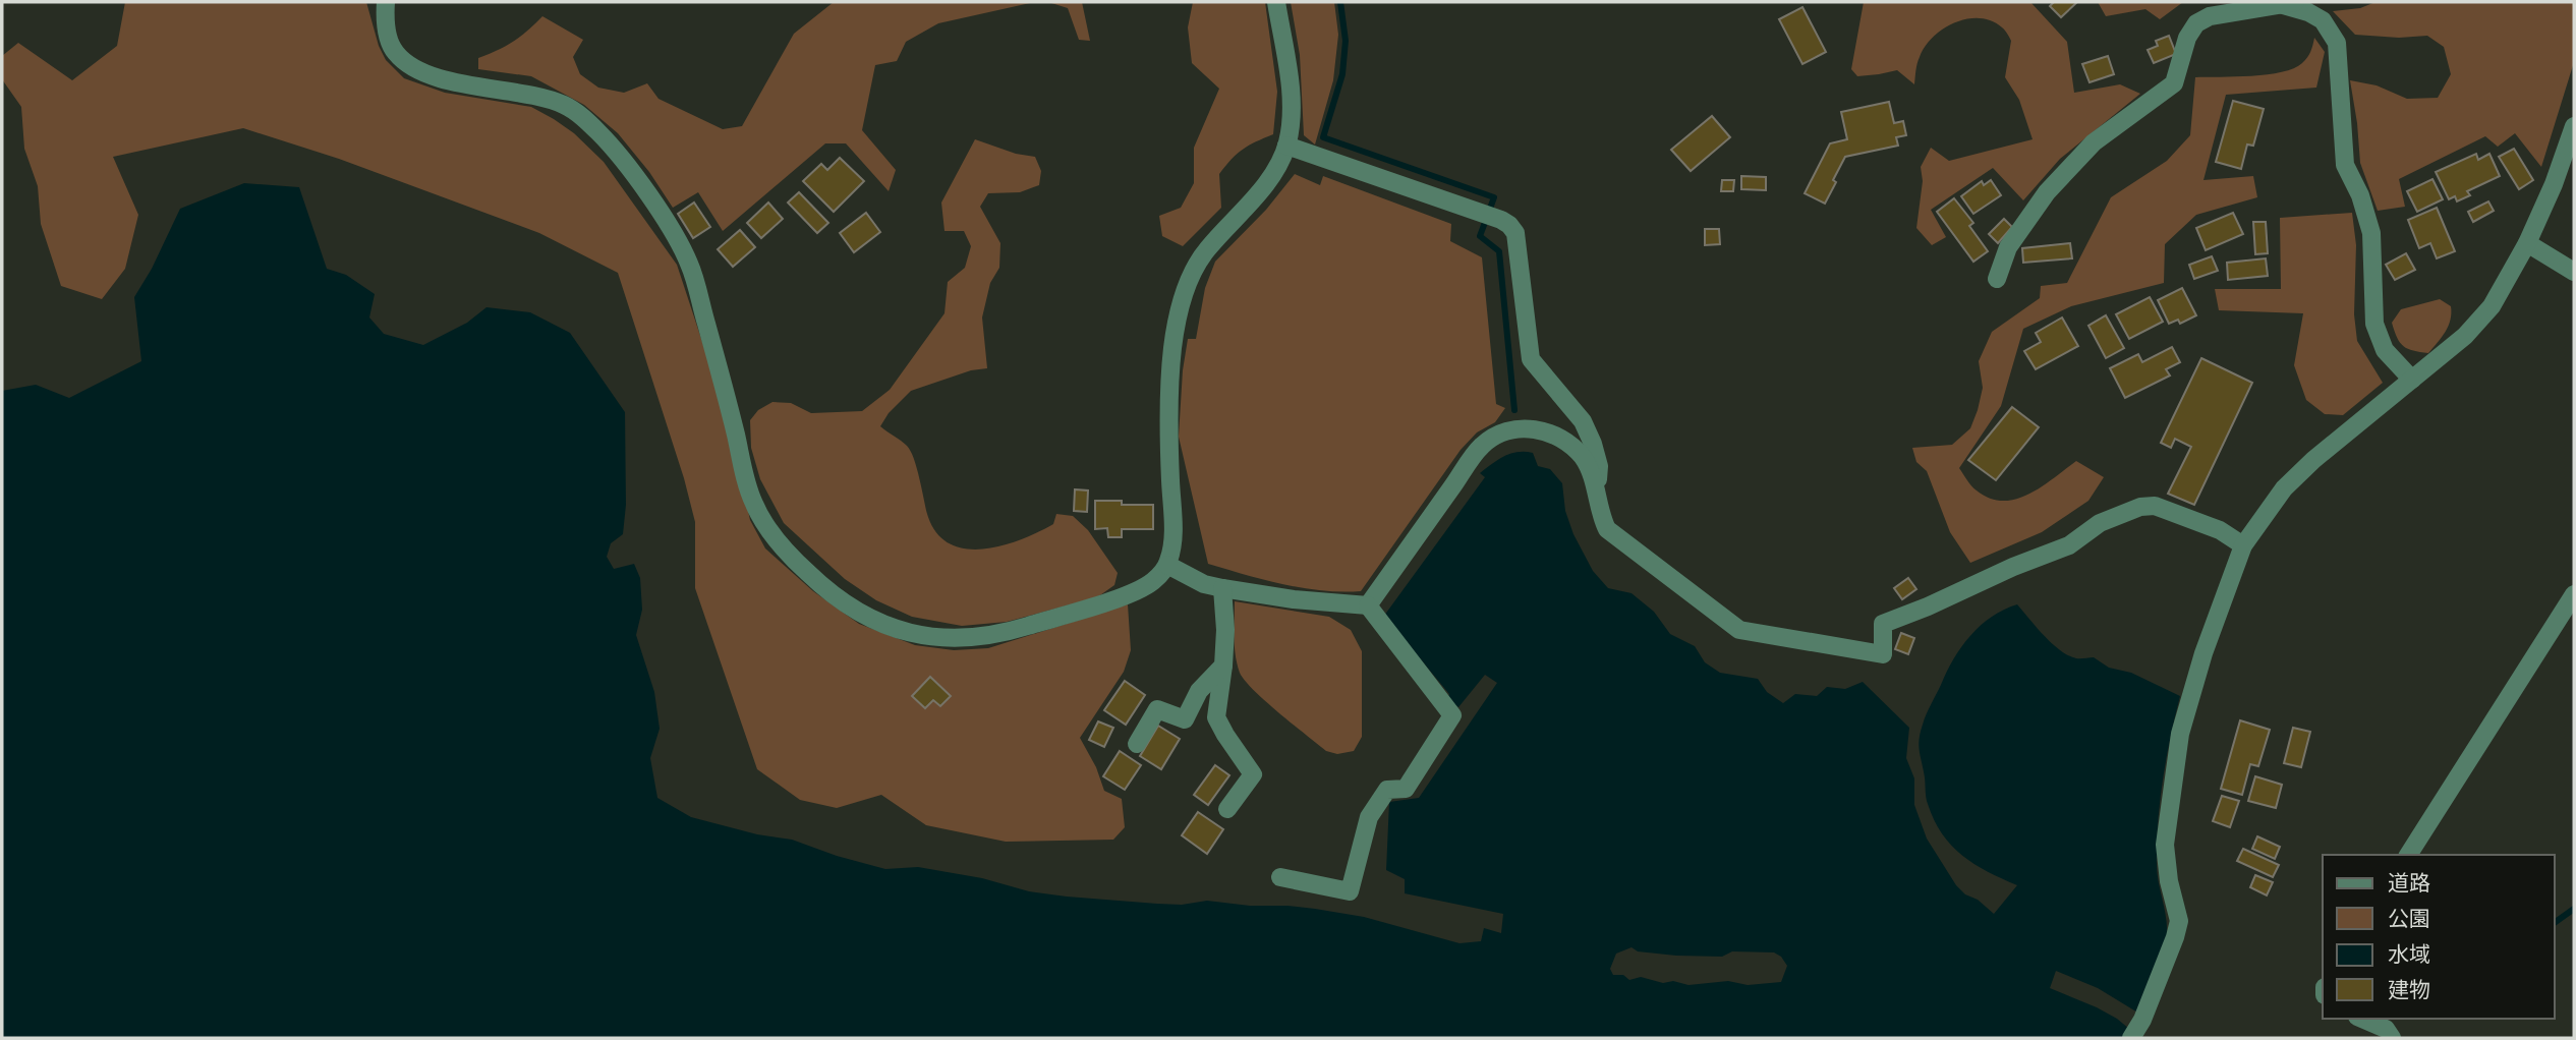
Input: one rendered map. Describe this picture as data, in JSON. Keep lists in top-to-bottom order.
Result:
{
  "legend": [
    "道路",
    "公園",
    "水域",
    "建物"
  ]
}
